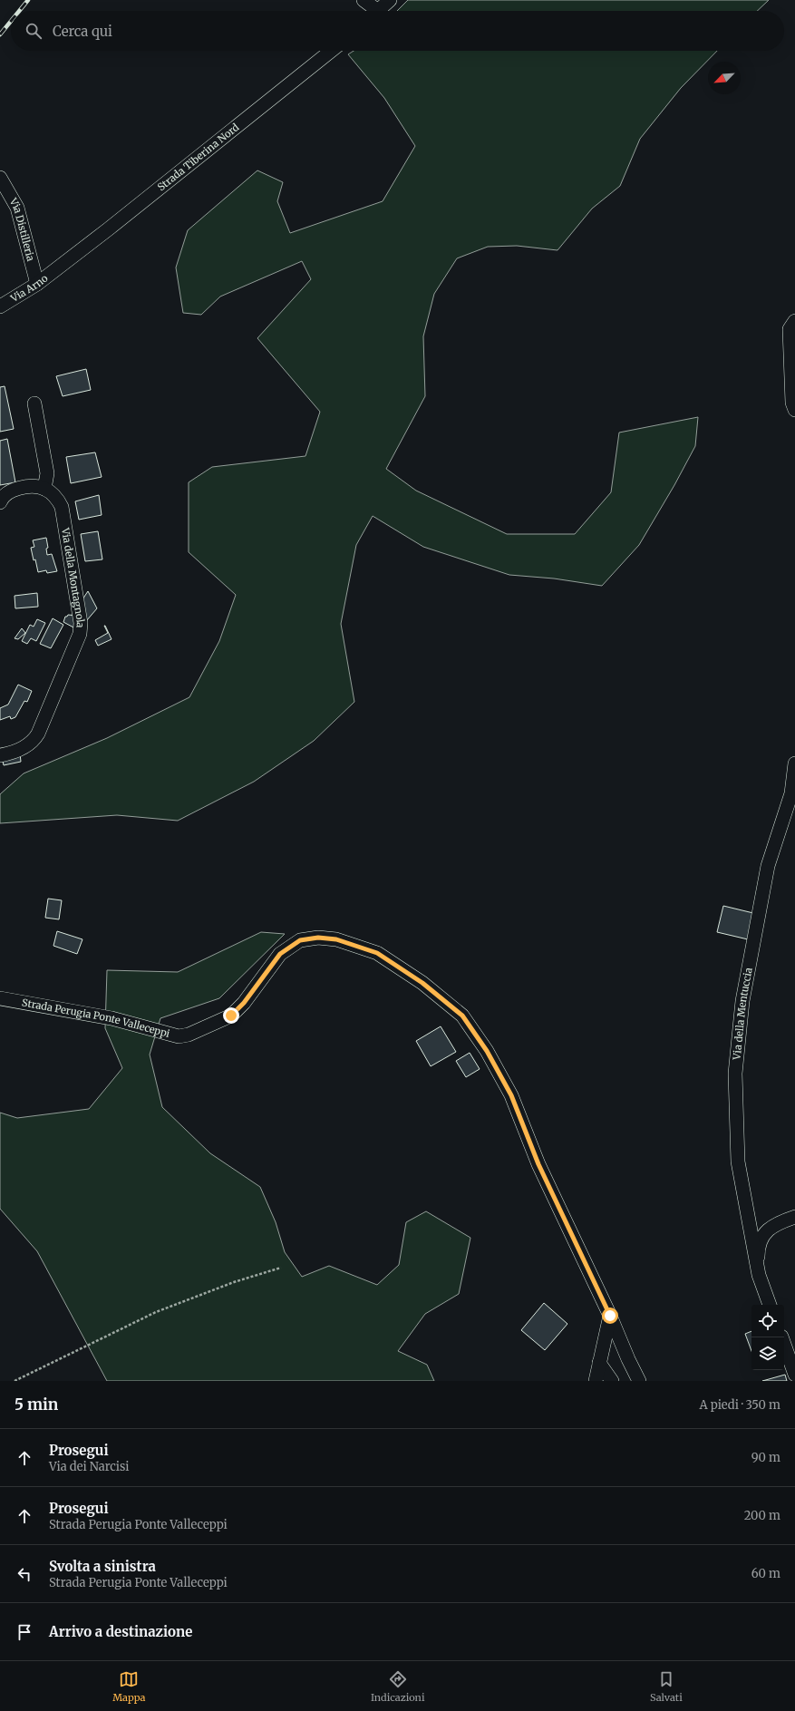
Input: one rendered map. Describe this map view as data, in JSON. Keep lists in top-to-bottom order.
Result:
{
  "streets": {
    "street": [
      "Strada Tiberina Nord",
      "Via Distilleria",
      "Via Arno",
      "Via della Montagnola",
      "Via della Mentuccia",
      "Strada Perugia Ponte Valleceppi"
    ]
  },
  "crossings": [
    ["Strada Tiberina Nord", "Via Arno"],
    ["Via Distilleria", "Via Arno"]
  ],
  "north": "bottom left",
  "page": {
    "search": "Cerca qui",
    "heading": ["5 min", "A piedi · 350 m"],
    "list": [
      ["Prosegui", "Via dei Narcisi", "90 m"],
      ["Prosegui", "Strada Perugia Ponte Valleceppi", "200 m"],
      ["Svolta a sinistra", "Strada Perugia Ponte Valleceppi", "60 m"],
      "Arrivo a destinazione"
    ],
    "nav": ["Mappa", "Indicazioni", "Salvati"]
  }
}
